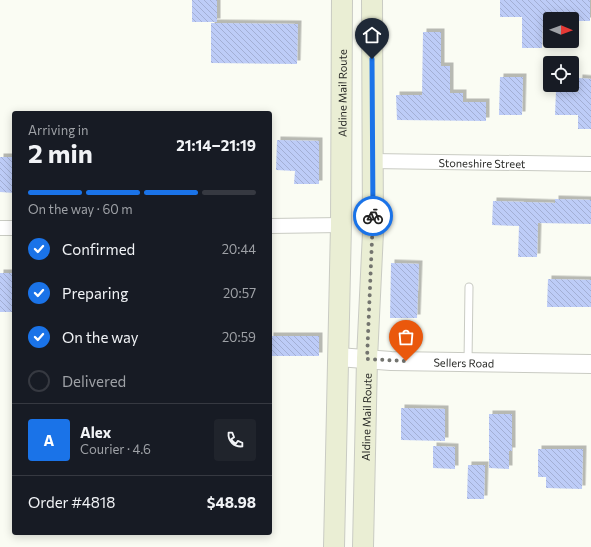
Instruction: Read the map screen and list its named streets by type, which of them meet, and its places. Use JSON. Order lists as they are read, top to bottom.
{
  "streets": {
    "main road": ["Aldine Mail Route"],
    "street": ["Stoneshire Street", "Sellers Road"]
  },
  "crossings": [
    ["Aldine Mail Route", "Stoneshire Street"],
    ["Aldine Mail Route", "Sellers Road"]
  ],
  "north": "right",
  "page": {
    "heading": ["2 min", "Arriving in", "21:14–21:19"],
    "panel": [
      "Alex",
      "Courier · 4.6",
      "Order #4818",
      "$48.98"
    ],
    "bar": "On the way · 60 m",
    "list": [
      ["Confirmed", "20:44"],
      ["Preparing", "20:57"],
      ["On the way", "20:59"],
      "Delivered"
    ],
    "round": "A"
  }
}
